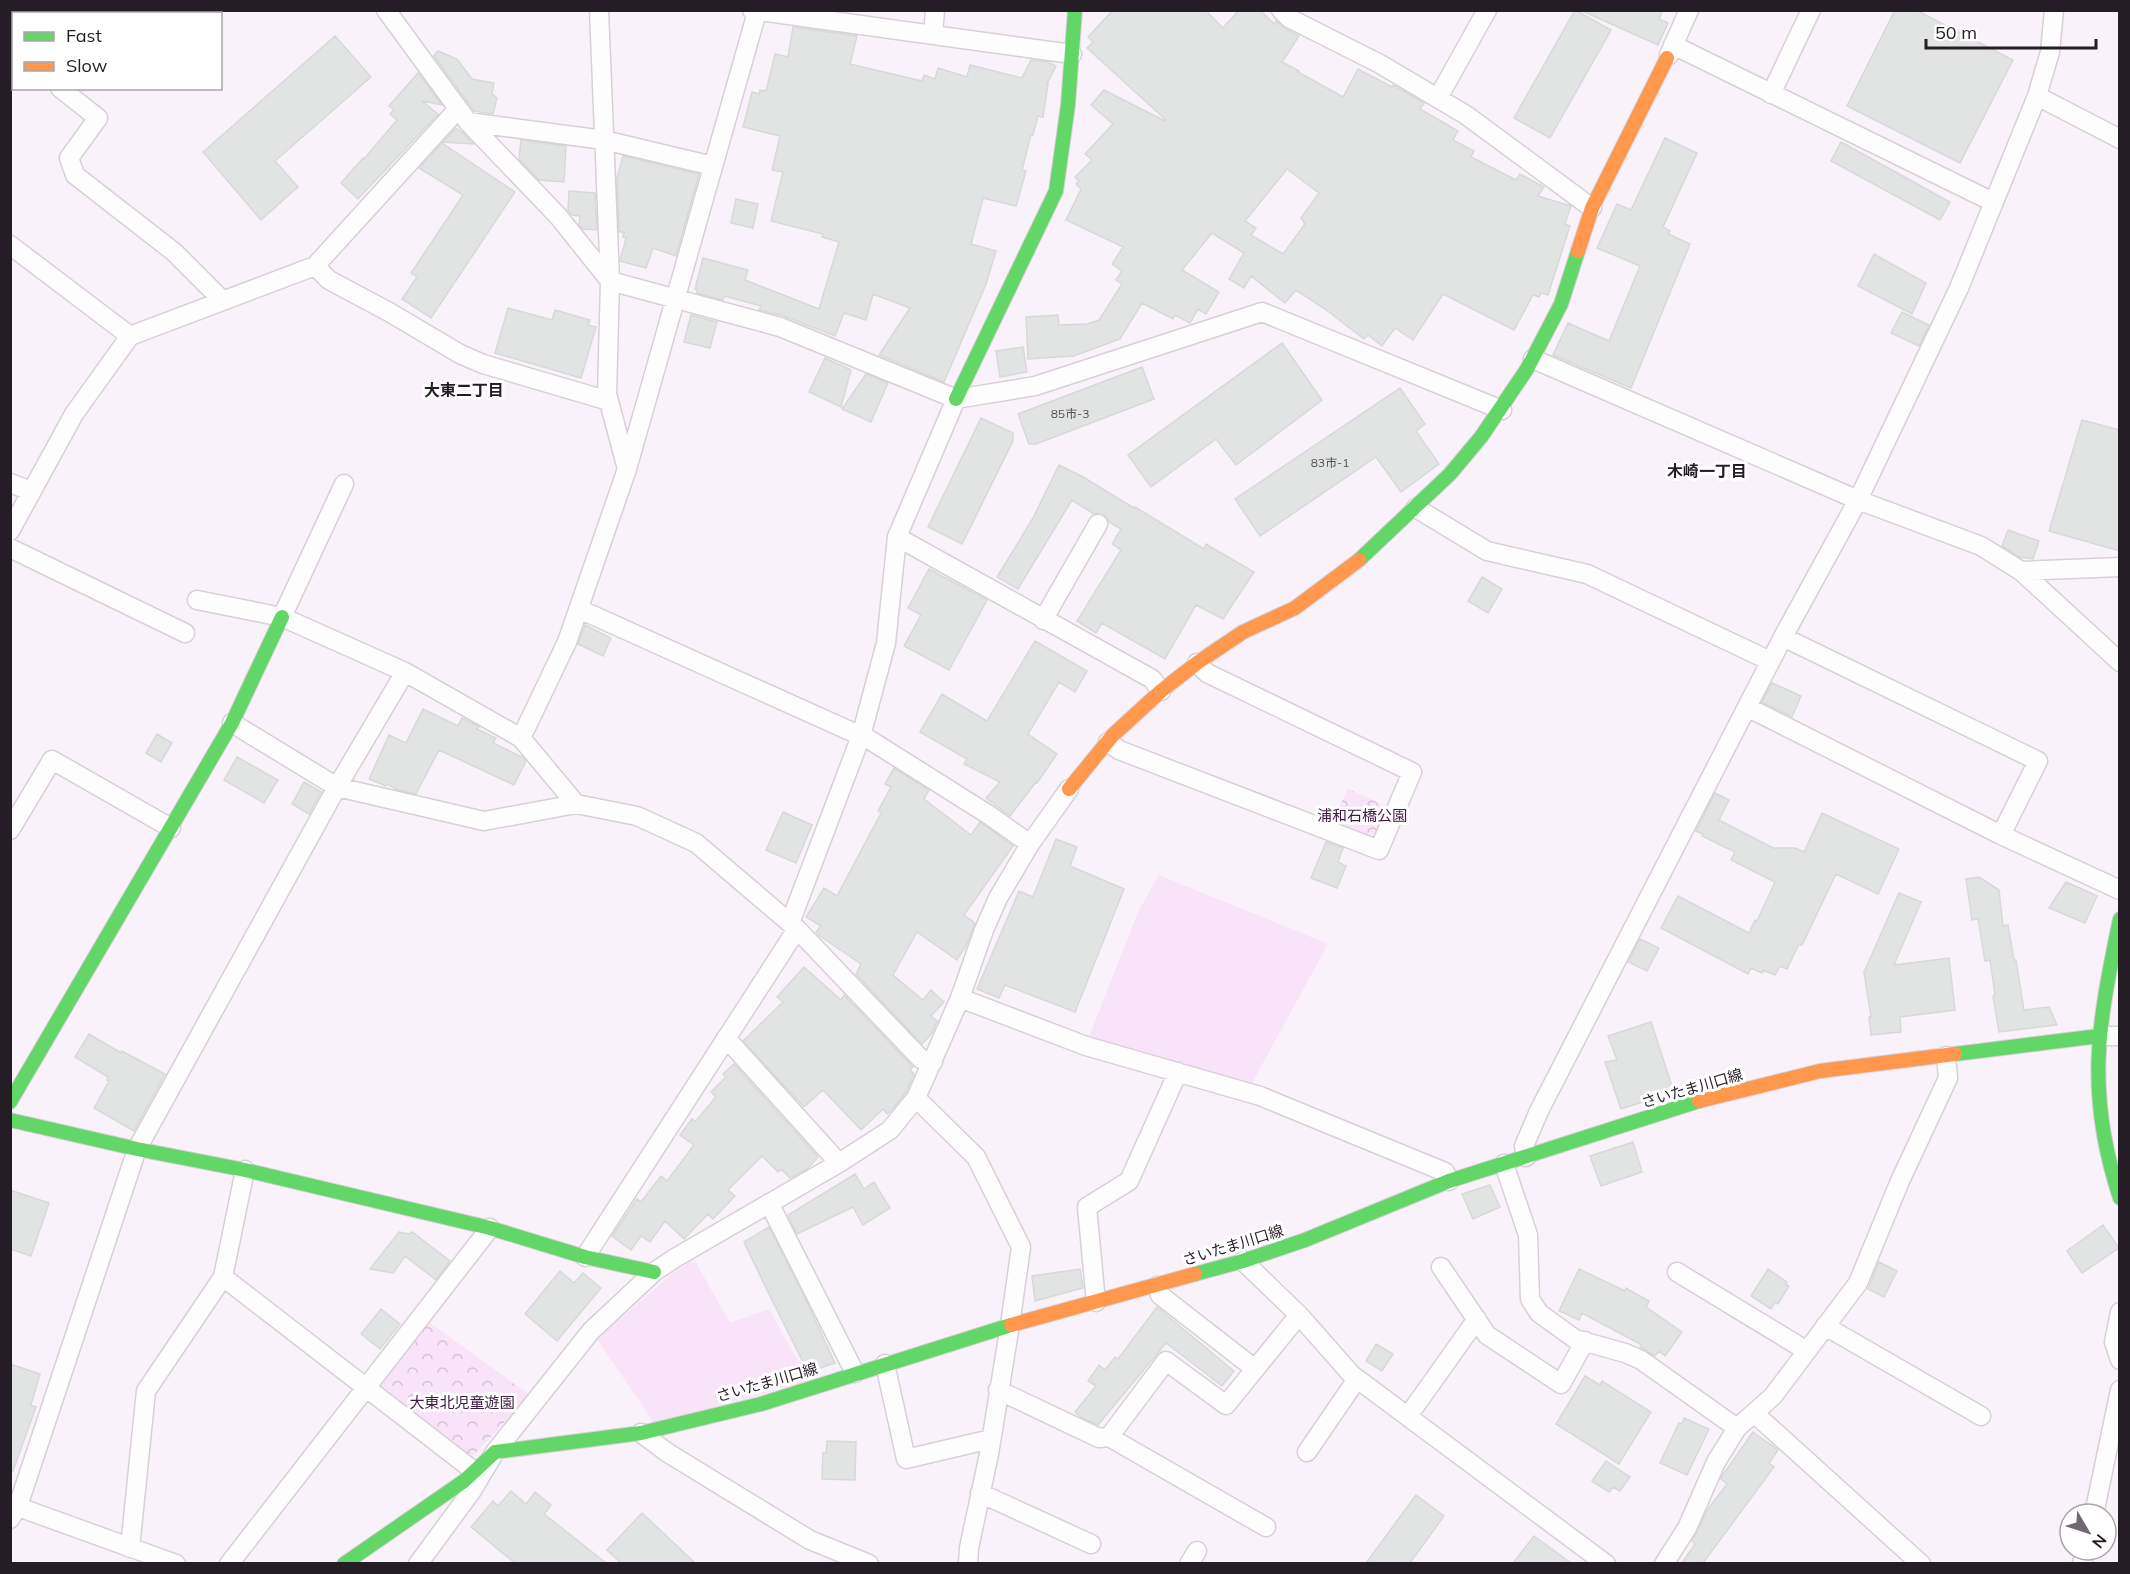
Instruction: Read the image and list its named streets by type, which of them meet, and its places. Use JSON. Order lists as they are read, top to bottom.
{
  "streets": {
    "street": ["さいたま川口線"]
  },
  "districts": ["大東二丁目", "木崎一丁目"],
  "parks": ["浦和石橋公園", "大東北児童遊園"],
  "house_numbers": ["85市-3", "83市-1"],
  "legend": ["Fast", "Slow"],
  "scale_bar": "50 m",
  "north": "bottom right"
}
